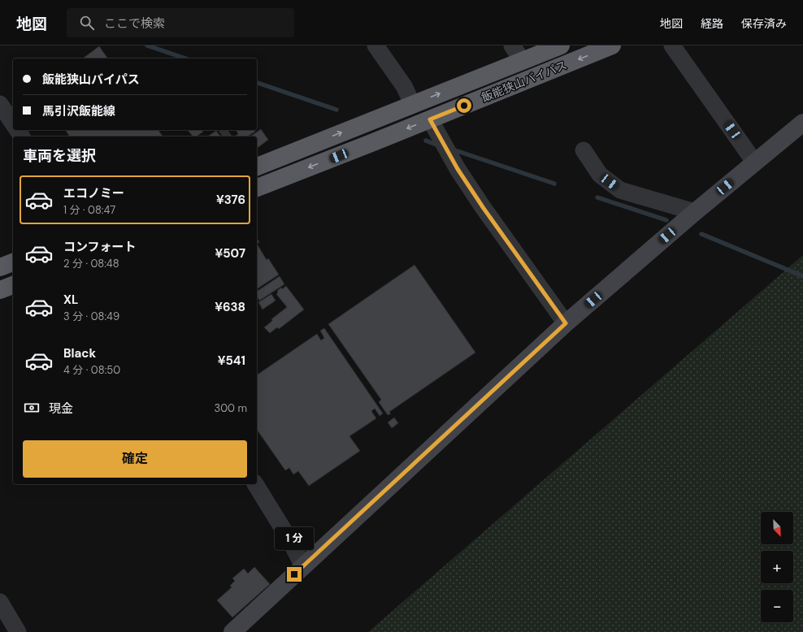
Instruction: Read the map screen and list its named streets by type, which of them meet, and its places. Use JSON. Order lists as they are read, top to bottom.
{
  "streets": {
    "highway": ["飯能狭山バイパス"]
  },
  "north": "bottom right",
  "page": {
    "header": "地図",
    "search": "ここで検索",
    "nav": ["地図", "経路", "保存済み"],
    "banner": ["飯能狭山バイパス", "馬引沢飯能線"],
    "heading": "車両を選択",
    "list": [
      {
        "name": "エコノミー",
        "note": "1 分 · 08:47",
        "value": "¥376"
      },
      {
        "name": "コンフォート",
        "note": "2 分 · 08:48",
        "value": "¥507"
      },
      {
        "name": "XL",
        "note": "3 分 · 08:49",
        "value": "¥638"
      },
      {
        "name": "Black",
        "note": "4 分 · 08:50",
        "value": "¥541"
      }
    ],
    "pay": ["現金", "300 m"],
    "buttons": "確定",
    "map_buttons": ["+", "−"],
    "bubble": "1 分"
  }
}
